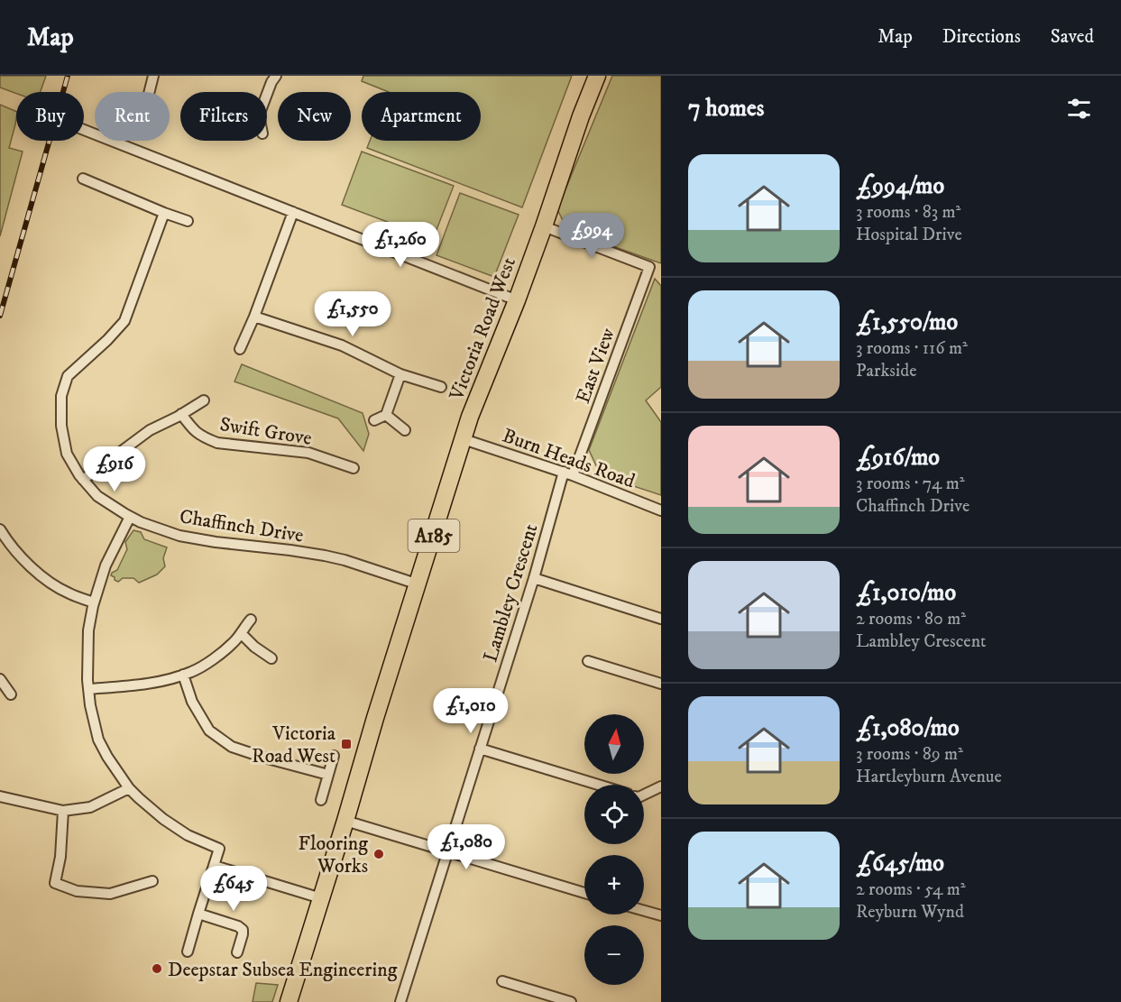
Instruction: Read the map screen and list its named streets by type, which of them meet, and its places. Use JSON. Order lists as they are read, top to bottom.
{
  "streets": {
    "main road": ["Victoria Road West", "A185"],
    "street": [
      "East View",
      "Swift Grove",
      "Burn Heads Road",
      "Chaffinch Drive",
      "Lambley Crescent"
    ]
  },
  "crossings": [
    ["Victoria Road West", "East View"],
    ["Victoria Road West", "Burn Heads Road"],
    ["Victoria Road West", "Chaffinch Drive"],
    ["East View", "Burn Heads Road"],
    ["East View", "Lambley Crescent"],
    ["Swift Grove", "Chaffinch Drive"],
    ["Burn Heads Road", "Lambley Crescent"]
  ],
  "places": {
    "transit": ["Victoria Road West"],
    "other": ["Flooring Works", "Deepstar Subsea Engineering"]
  },
  "north": "top",
  "page": {
    "header": "Map",
    "nav": ["Map", "Directions", "Saved"],
    "heading": "7 homes",
    "chip": [
      "Buy",
      "Rent",
      "Filters",
      "New",
      "Apartment"
    ],
    "list": [
      {
        "name": "£994/mo",
        "note": "3 rooms · 83 m² · Hospital Drive"
      },
      {
        "name": "£1,550/mo",
        "note": "3 rooms · 116 m² · Parkside"
      },
      {
        "name": "£916/mo",
        "note": "3 rooms · 74 m² · Chaffinch Drive"
      },
      {
        "name": "£1,010/mo",
        "note": "2 rooms · 80 m² · Lambley Crescent"
      },
      {
        "name": "£1,080/mo",
        "note": "3 rooms · 89 m² · Hartleyburn Avenue"
      },
      {
        "name": "£645/mo",
        "note": "2 rooms · 54 m² · Reyburn Wynd"
      }
    ],
    "price": [
      "£994",
      "£1,260",
      "£1,550",
      "£916",
      "£1,010",
      "£1,080",
      "£645"
    ],
    "map_buttons": ["+", "−"]
  }
}
